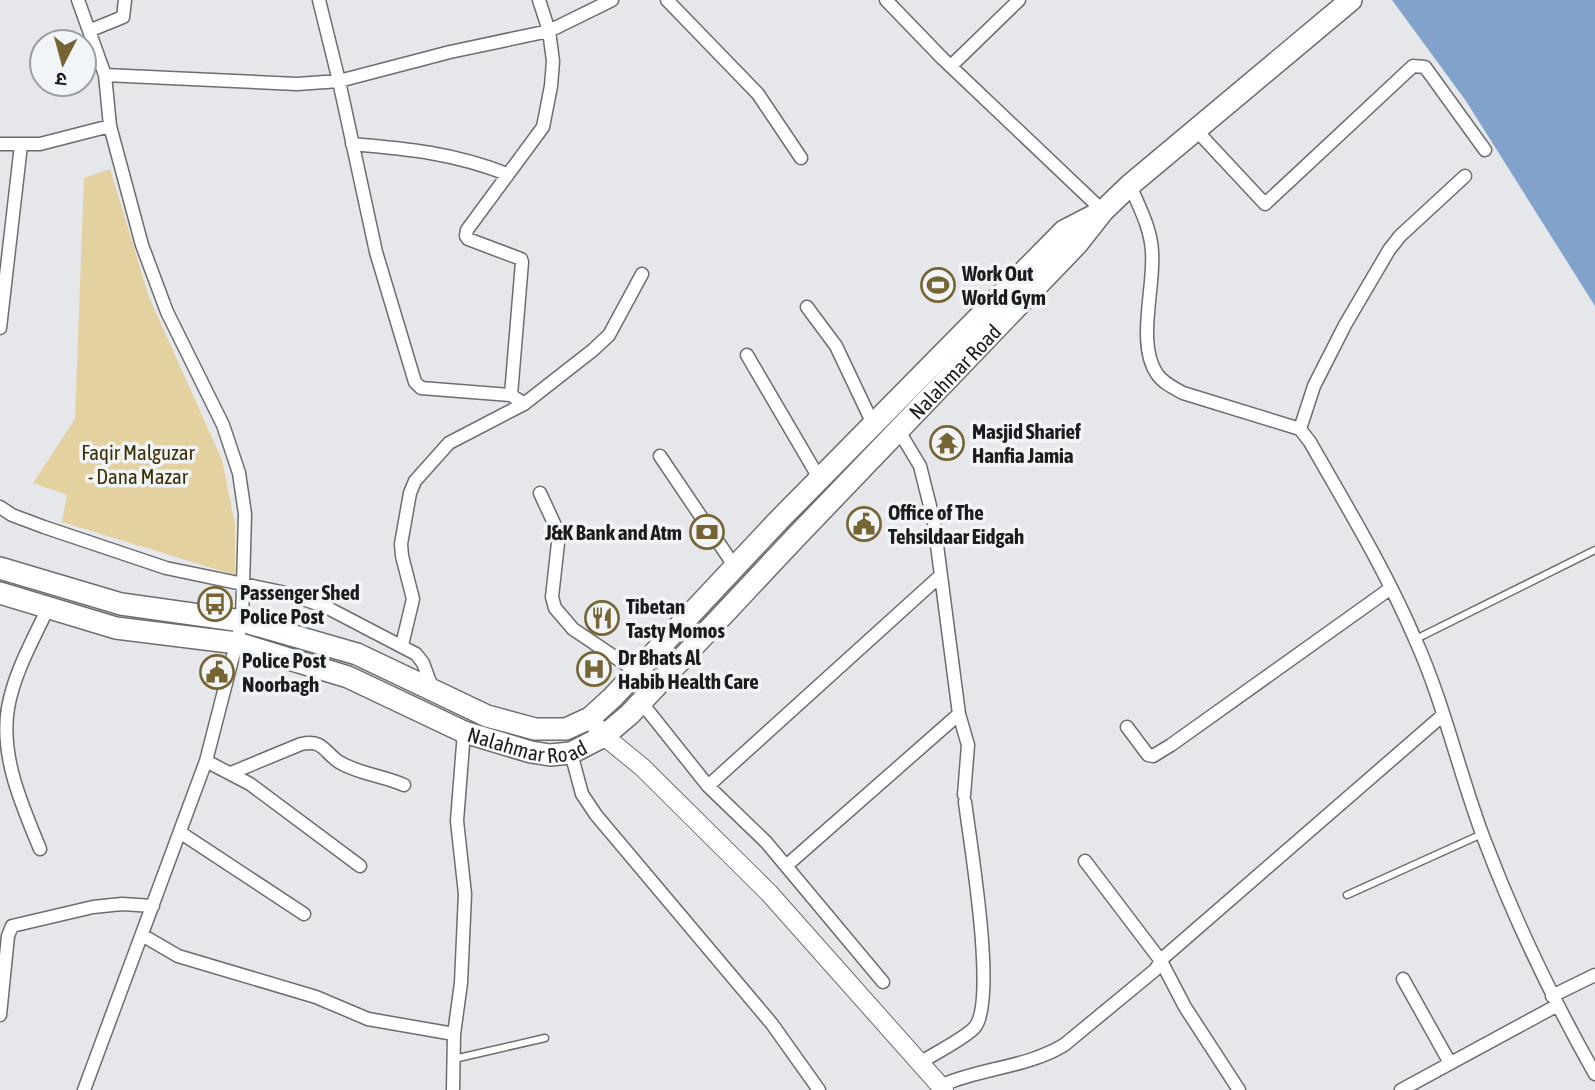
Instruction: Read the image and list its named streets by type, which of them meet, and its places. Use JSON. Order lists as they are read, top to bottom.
{
  "streets": {
    "main road": ["Nalahmar Road"]
  },
  "parks": ["Faqir Malguzar - Dana Mazar"],
  "places": {
    "sports": ["Work Out World Gym"],
    "temple": ["Masjid Sharief Hanfia Jamia"],
    "public building": ["Office of The Tehsildaar Eidgah", "Police Post Noorbagh"],
    "bank": ["J&K Bank and Atm"],
    "bus stop": ["Passenger Shed Police Post"],
    "restaurant": ["Tibetan Tasty Momos"],
    "hospital": ["Dr Bhats Al Habib Health Care"]
  },
  "north": "bottom"
}
